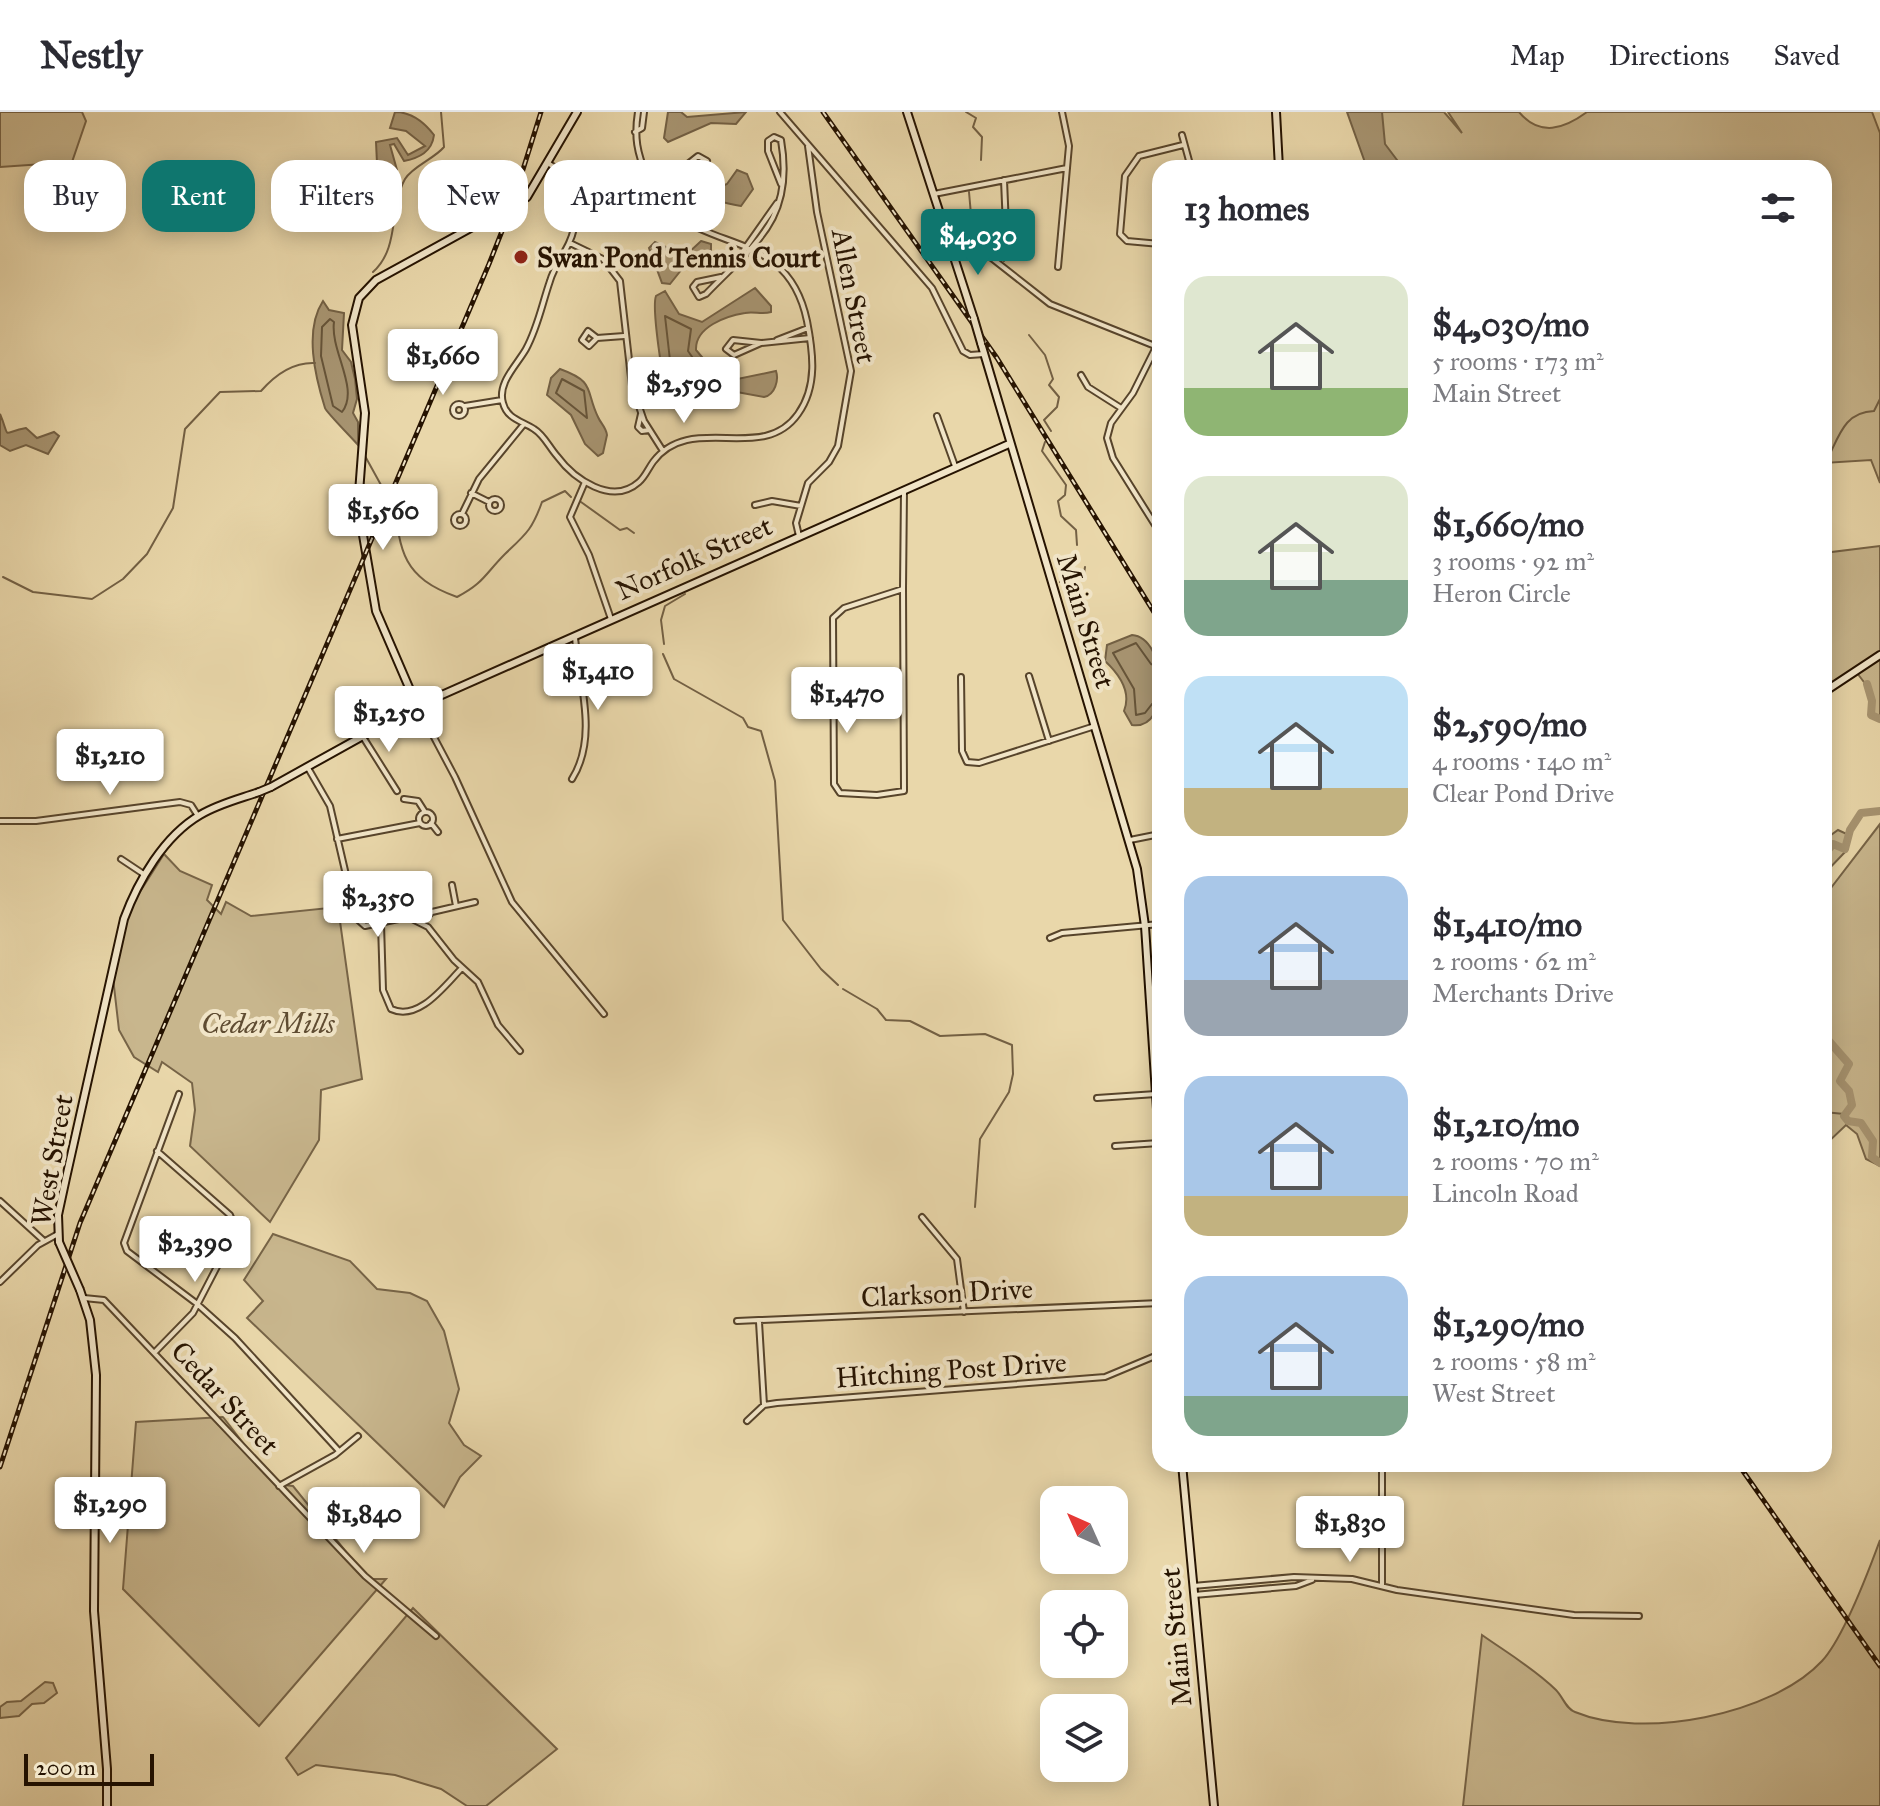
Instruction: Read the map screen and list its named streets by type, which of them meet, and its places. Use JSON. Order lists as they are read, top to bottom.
{
  "streets": {
    "main road": ["Norfolk Street", "Main Street", "West Street"],
    "street": [
      "Allen Street",
      "Clarkson Drive",
      "Hitching Post Drive",
      "Cedar Street"
    ]
  },
  "crossings": [
    ["Allen Street", "Norfolk Street"],
    ["Norfolk Street", "Main Street"],
    ["Norfolk Street", "West Street"],
    ["West Street", "Cedar Street"]
  ],
  "parks": ["Cedar Mills"],
  "places": ["Swan Pond Tennis Court"],
  "scale_bar": "200 m",
  "north": "top left",
  "page": {
    "header": "Nestly",
    "nav": ["Map", "Directions", "Saved"],
    "chip": [
      "Buy",
      "Rent",
      "Filters",
      "New",
      "Apartment"
    ],
    "heading": "13 homes",
    "price": [
      "$4,030",
      "$1,660",
      "$2,590",
      "$1,560",
      "$1,410",
      "$1,470",
      "$1,250",
      "$1,210",
      "$2,350",
      "$2,390",
      "$1,290",
      "$1,840",
      "$1,830"
    ],
    "list": [
      {
        "name": "$4,030/mo",
        "note": "5 rooms · 173 m² · Main Street"
      },
      {
        "name": "$1,660/mo",
        "note": "3 rooms · 92 m² · Heron Circle"
      },
      {
        "name": "$2,590/mo",
        "note": "4 rooms · 140 m² · Clear Pond Drive"
      },
      {
        "name": "$1,410/mo",
        "note": "2 rooms · 62 m² · Merchants Drive"
      },
      {
        "name": "$1,210/mo",
        "note": "2 rooms · 70 m² · Lincoln Road"
      },
      {
        "name": "$1,290/mo",
        "note": "2 rooms · 58 m² · West Street"
      }
    ],
    "scale": "200 m"
  }
}
